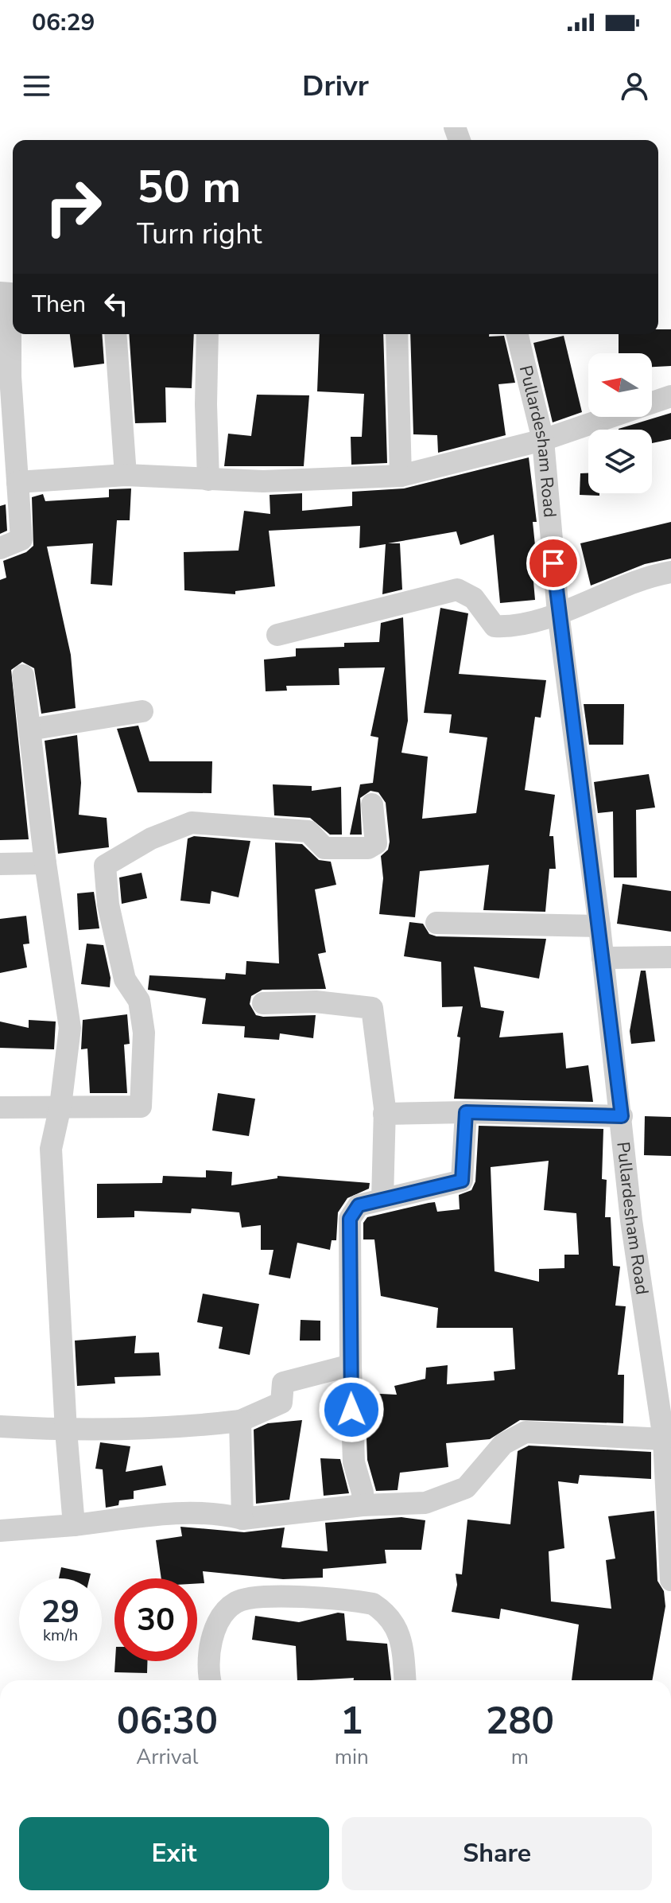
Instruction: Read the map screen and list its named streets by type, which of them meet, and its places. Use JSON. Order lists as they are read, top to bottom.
{
  "streets": {
    "street": ["Pullardesham Road"]
  },
  "north": "left",
  "page": {
    "status": "06:29",
    "header": "Drivr",
    "turn": ["50 m", "Turn right"],
    "then": "Then",
    "speed": "29 km/h",
    "limit": "30",
    "eta": [
      "06:30",
      "Arrival",
      "1",
      "min",
      "280",
      "m"
    ],
    "buttons": ["Exit", "Share"]
  }
}
